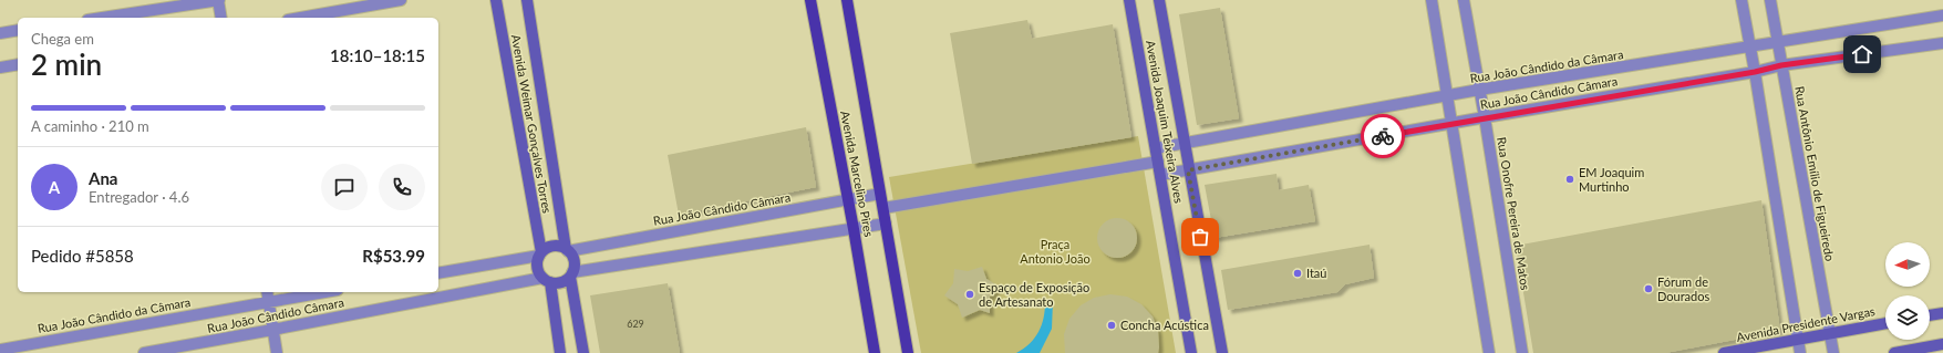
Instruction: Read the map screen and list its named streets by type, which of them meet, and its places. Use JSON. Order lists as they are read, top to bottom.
{
  "streets": {
    "main road": [
      "Avenida Joaquim Teixeira Alves",
      "Avenida Weimar Gonçalves Torres",
      "Avenida Marcelino Pires",
      "Avenida Presidente Vargas"
    ],
    "street": [
      "Rua João Cândido da Câmara",
      "Rua João Cândido Câmara",
      "Rua Antônio Emílio de Figueiredo",
      "Rua Onofre Pereira de Matos"
    ]
  },
  "crossings": [
    ["Rua João Cândido da Câmara", "Avenida Joaquim Teixeira Alves"],
    ["Rua João Cândido da Câmara", "Rua Antônio Emílio de Figueiredo"],
    ["Rua João Cândido da Câmara", "Rua Onofre Pereira de Matos"],
    ["Rua João Cândido Câmara", "Avenida Joaquim Teixeira Alves"],
    ["Rua João Cândido Câmara", "Avenida Weimar Gonçalves Torres"],
    ["Rua João Cândido Câmara", "Avenida Marcelino Pires"],
    ["Rua João Cândido Câmara", "Rua Antônio Emílio de Figueiredo"],
    ["Rua João Cândido Câmara", "Rua Onofre Pereira de Matos"],
    ["Rua Antônio Emílio de Figueiredo", "Avenida Presidente Vargas"]
  ],
  "parks": ["Praça Antonio João"],
  "places": [
    "EM Joaquim Murtinho",
    "Itaú",
    "Fórum de Dourados",
    "Espaço de Exposição de Artesanato",
    "Concha Acústica"
  ],
  "house_numbers": ["629"],
  "north": "left",
  "page": {
    "heading": ["2 min", "Chega em", "18:10–18:15"],
    "panel": [
      "Ana",
      "Entregador · 4.6",
      "Pedido #5858",
      "R$53.99"
    ],
    "bar": "A caminho · 210 m",
    "round": "A"
  }
}
